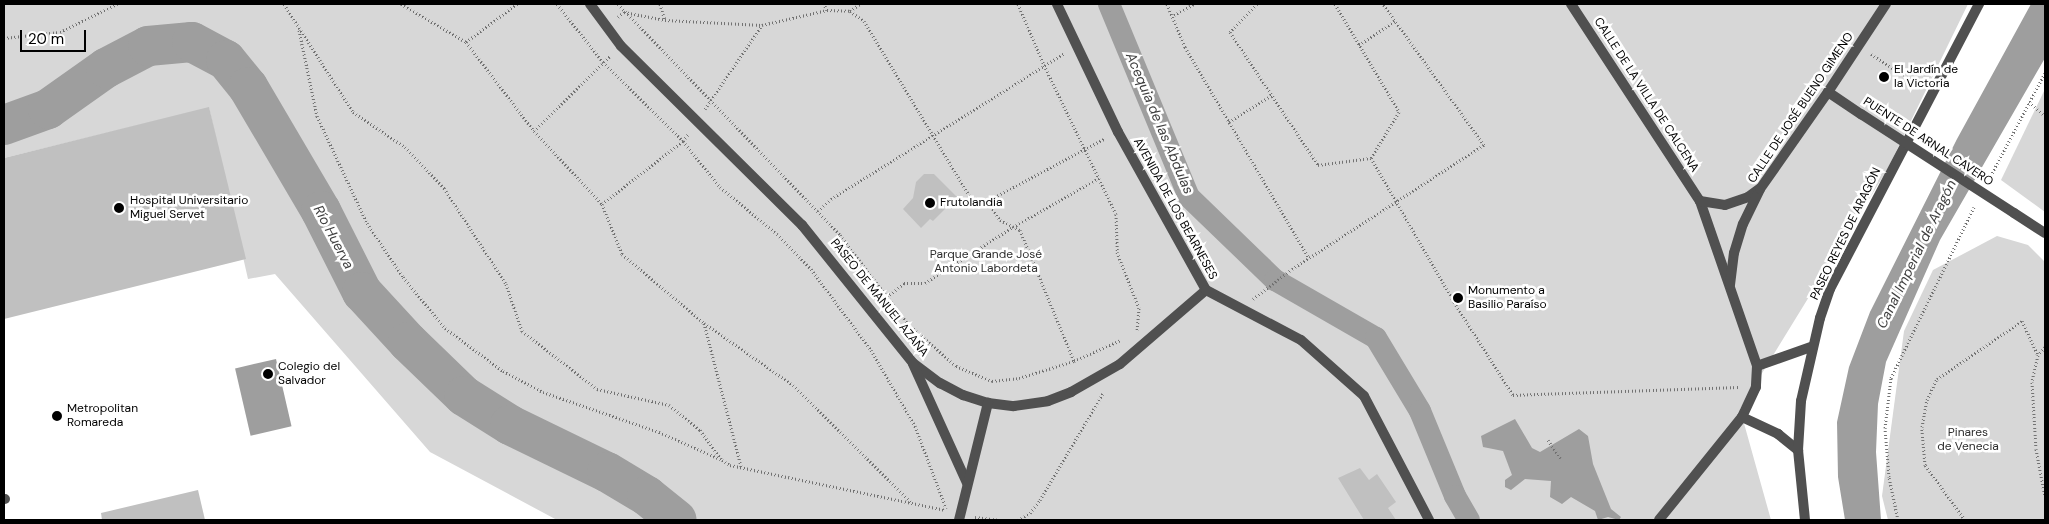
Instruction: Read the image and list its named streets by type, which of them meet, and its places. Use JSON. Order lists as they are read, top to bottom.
{
  "streets": {
    "street": [
      "CALLE DE LA VILLA DE CALCENA",
      "CALLE DE JOSÉ BUENO GIMENO",
      "PUENTE DE ARNAL CAVERO",
      "AVENIDA DE LOS BEARNESES",
      "PASEO REYES DE ARAGÓN",
      "PASEO DE MANUEL AZAÑA"
    ]
  },
  "crossings": [
    ["CALLE DE LA VILLA DE CALCENA", "CALLE DE JOSÉ BUENO GIMENO"],
    ["CALLE DE JOSÉ BUENO GIMENO", "PUENTE DE ARNAL CAVERO"],
    ["AVENIDA DE LOS BEARNESES", "PASEO DE MANUEL AZAÑA"]
  ],
  "water": ["Acequia de las Abdulas", "Río Huerva", "Canal Imperial de Aragón"],
  "parks": ["Parque Grande José Antonio Labordeta", "Pinares de Venecia"],
  "places": [
    "El Jardín de la Victoria",
    "Frutolandia",
    "Hospital Universitario Miguel Servet",
    "Monumento a Basilio Paraíso",
    "Colegio del Salvador",
    "Metropolitan Romareda"
  ],
  "scale_bar": "20 m"
}
